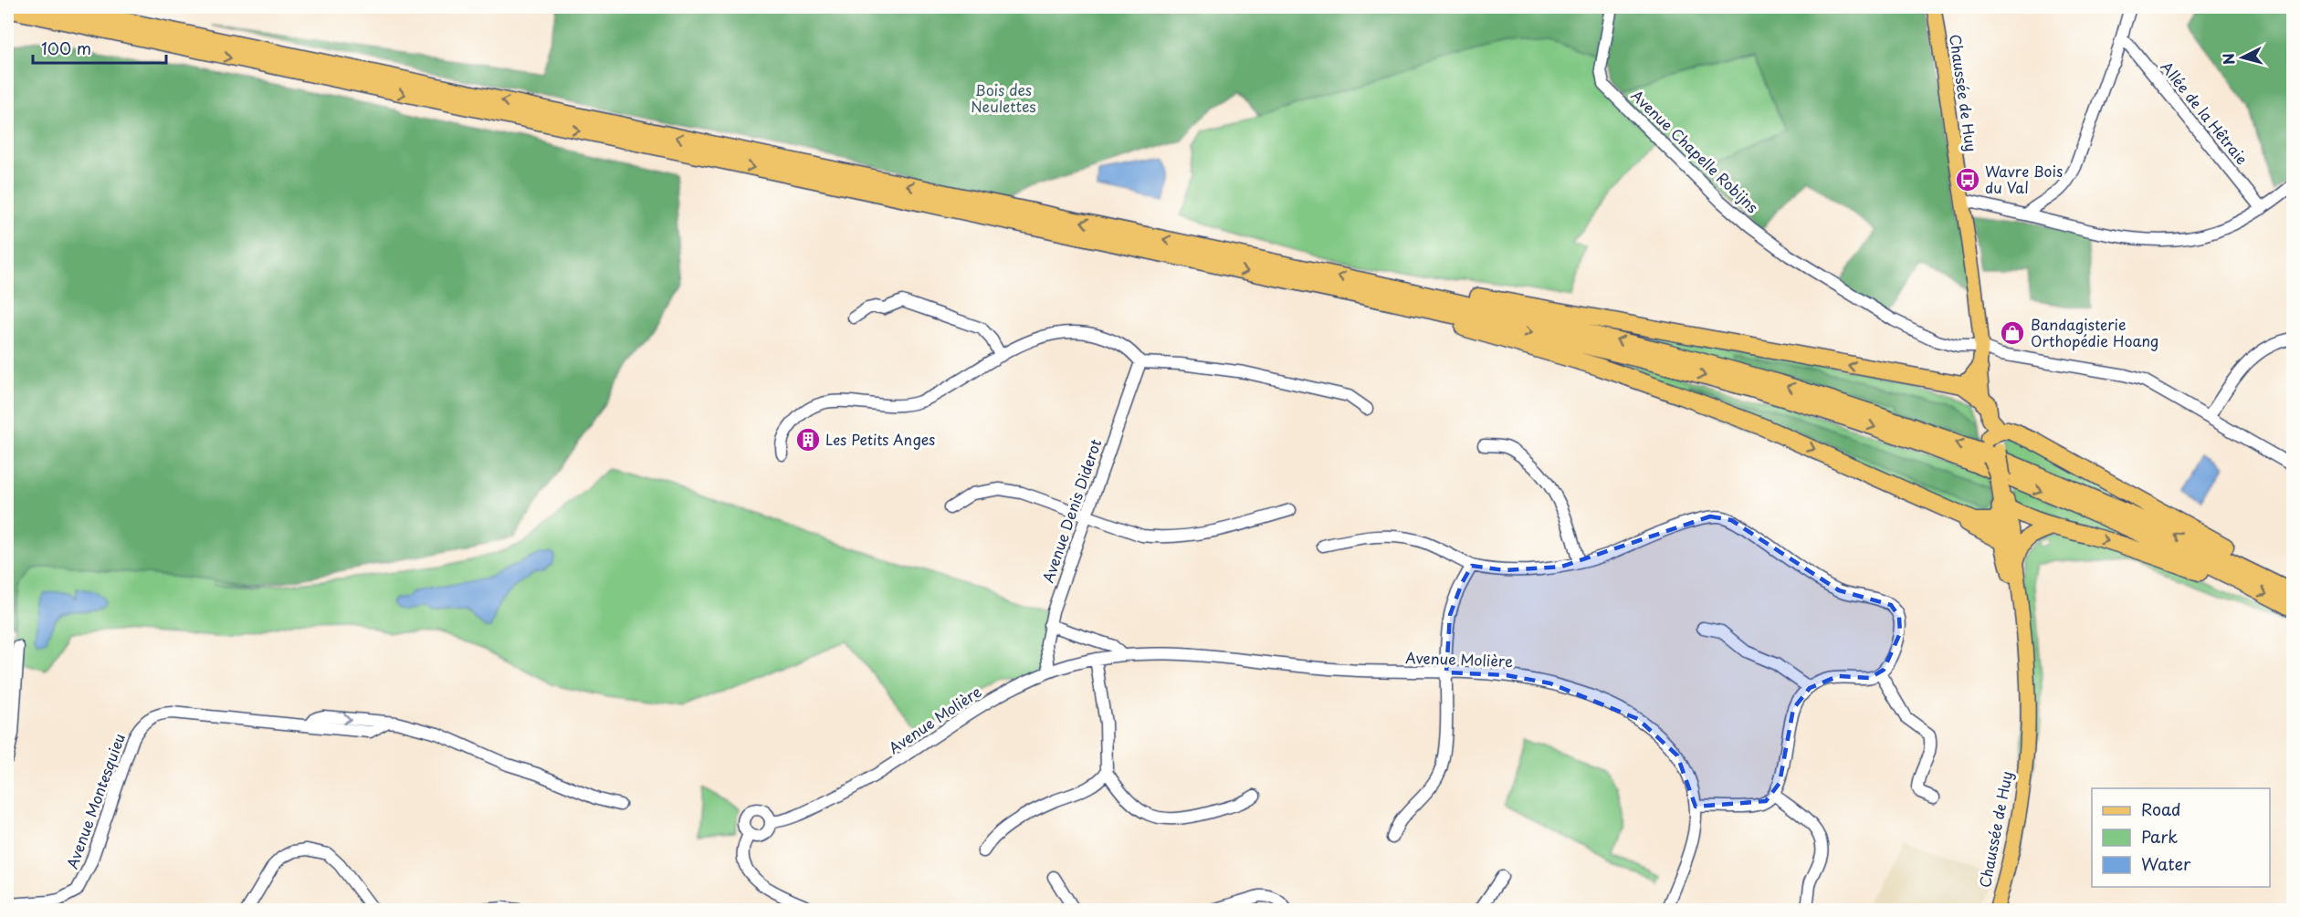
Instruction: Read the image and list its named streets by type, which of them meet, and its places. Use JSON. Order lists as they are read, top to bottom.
{
  "streets": {
    "main road": ["Chaussée de Huy"],
    "street": [
      "Allée de la Hêtraie",
      "Avenue Chapelle Robijns",
      "Avenue Denis Diderot",
      "Avenue Molière",
      "Avenue Montesquieu"
    ]
  },
  "crossings": [
    ["Chaussée de Huy", "Avenue Chapelle Robijns"],
    ["Avenue Denis Diderot", "Avenue Molière"]
  ],
  "parks": ["Bois des Neulettes"],
  "places": {
    "bus stop": ["Wavre Bois du Val"],
    "shop": ["Bandagisterie Orthopédie Hoang"],
    "building": ["Les Petits Anges"]
  },
  "legend": ["Road", "Park", "Water"],
  "scale_bar": "100 m",
  "north": "left"
}
